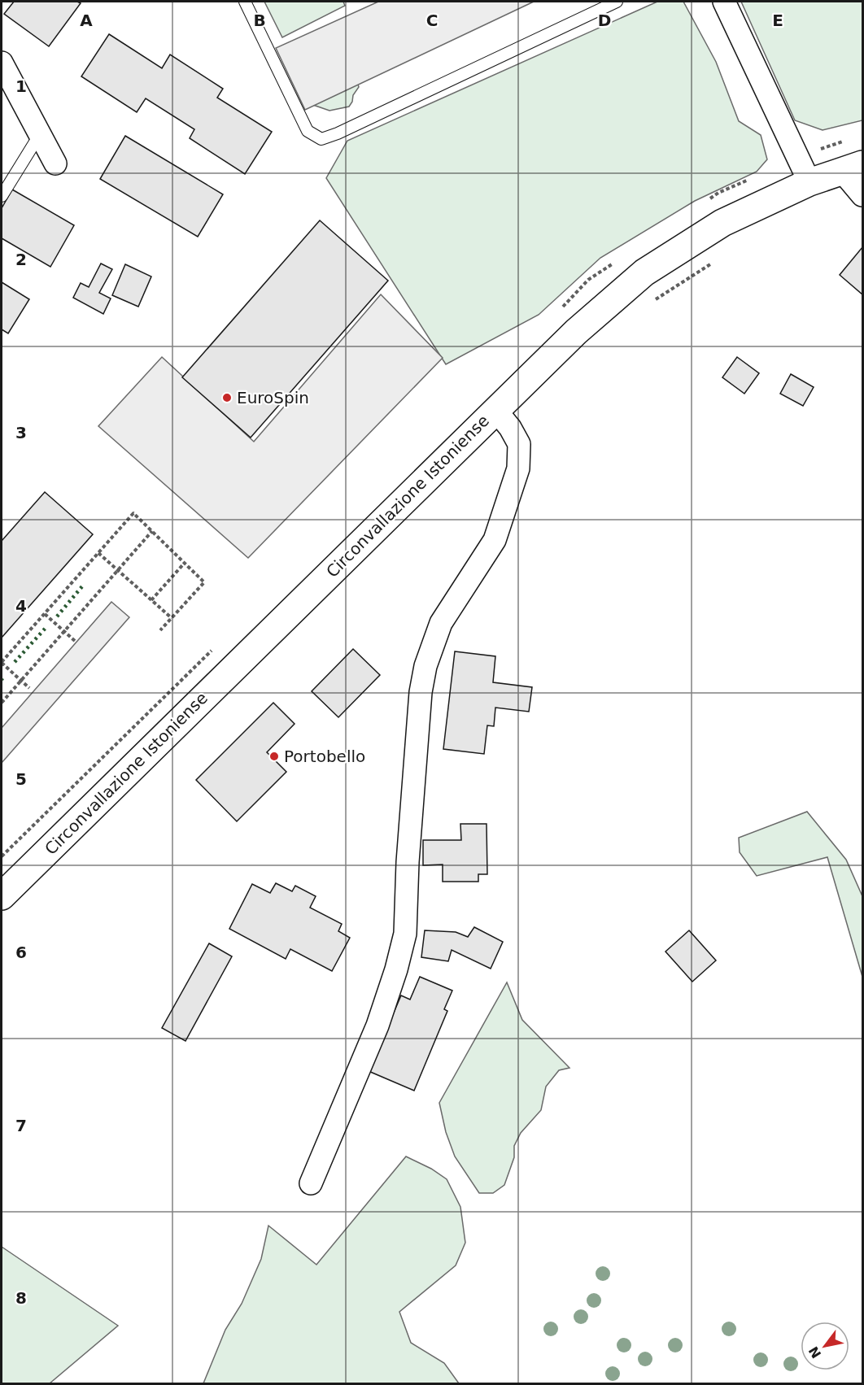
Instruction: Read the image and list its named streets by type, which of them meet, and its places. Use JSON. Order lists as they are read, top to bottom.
{
  "streets": {
    "main road": ["Circonvallazione Istoniense"]
  },
  "places": ["EuroSpin", "Portobello"],
  "north": "bottom left",
  "grid": {
    "columns": [
      "A",
      "B",
      "C",
      "D",
      "E"
    ],
    "rows": [
      "1",
      "2",
      "3",
      "4",
      "5",
      "6",
      "7",
      "8"
    ]
  }
}
